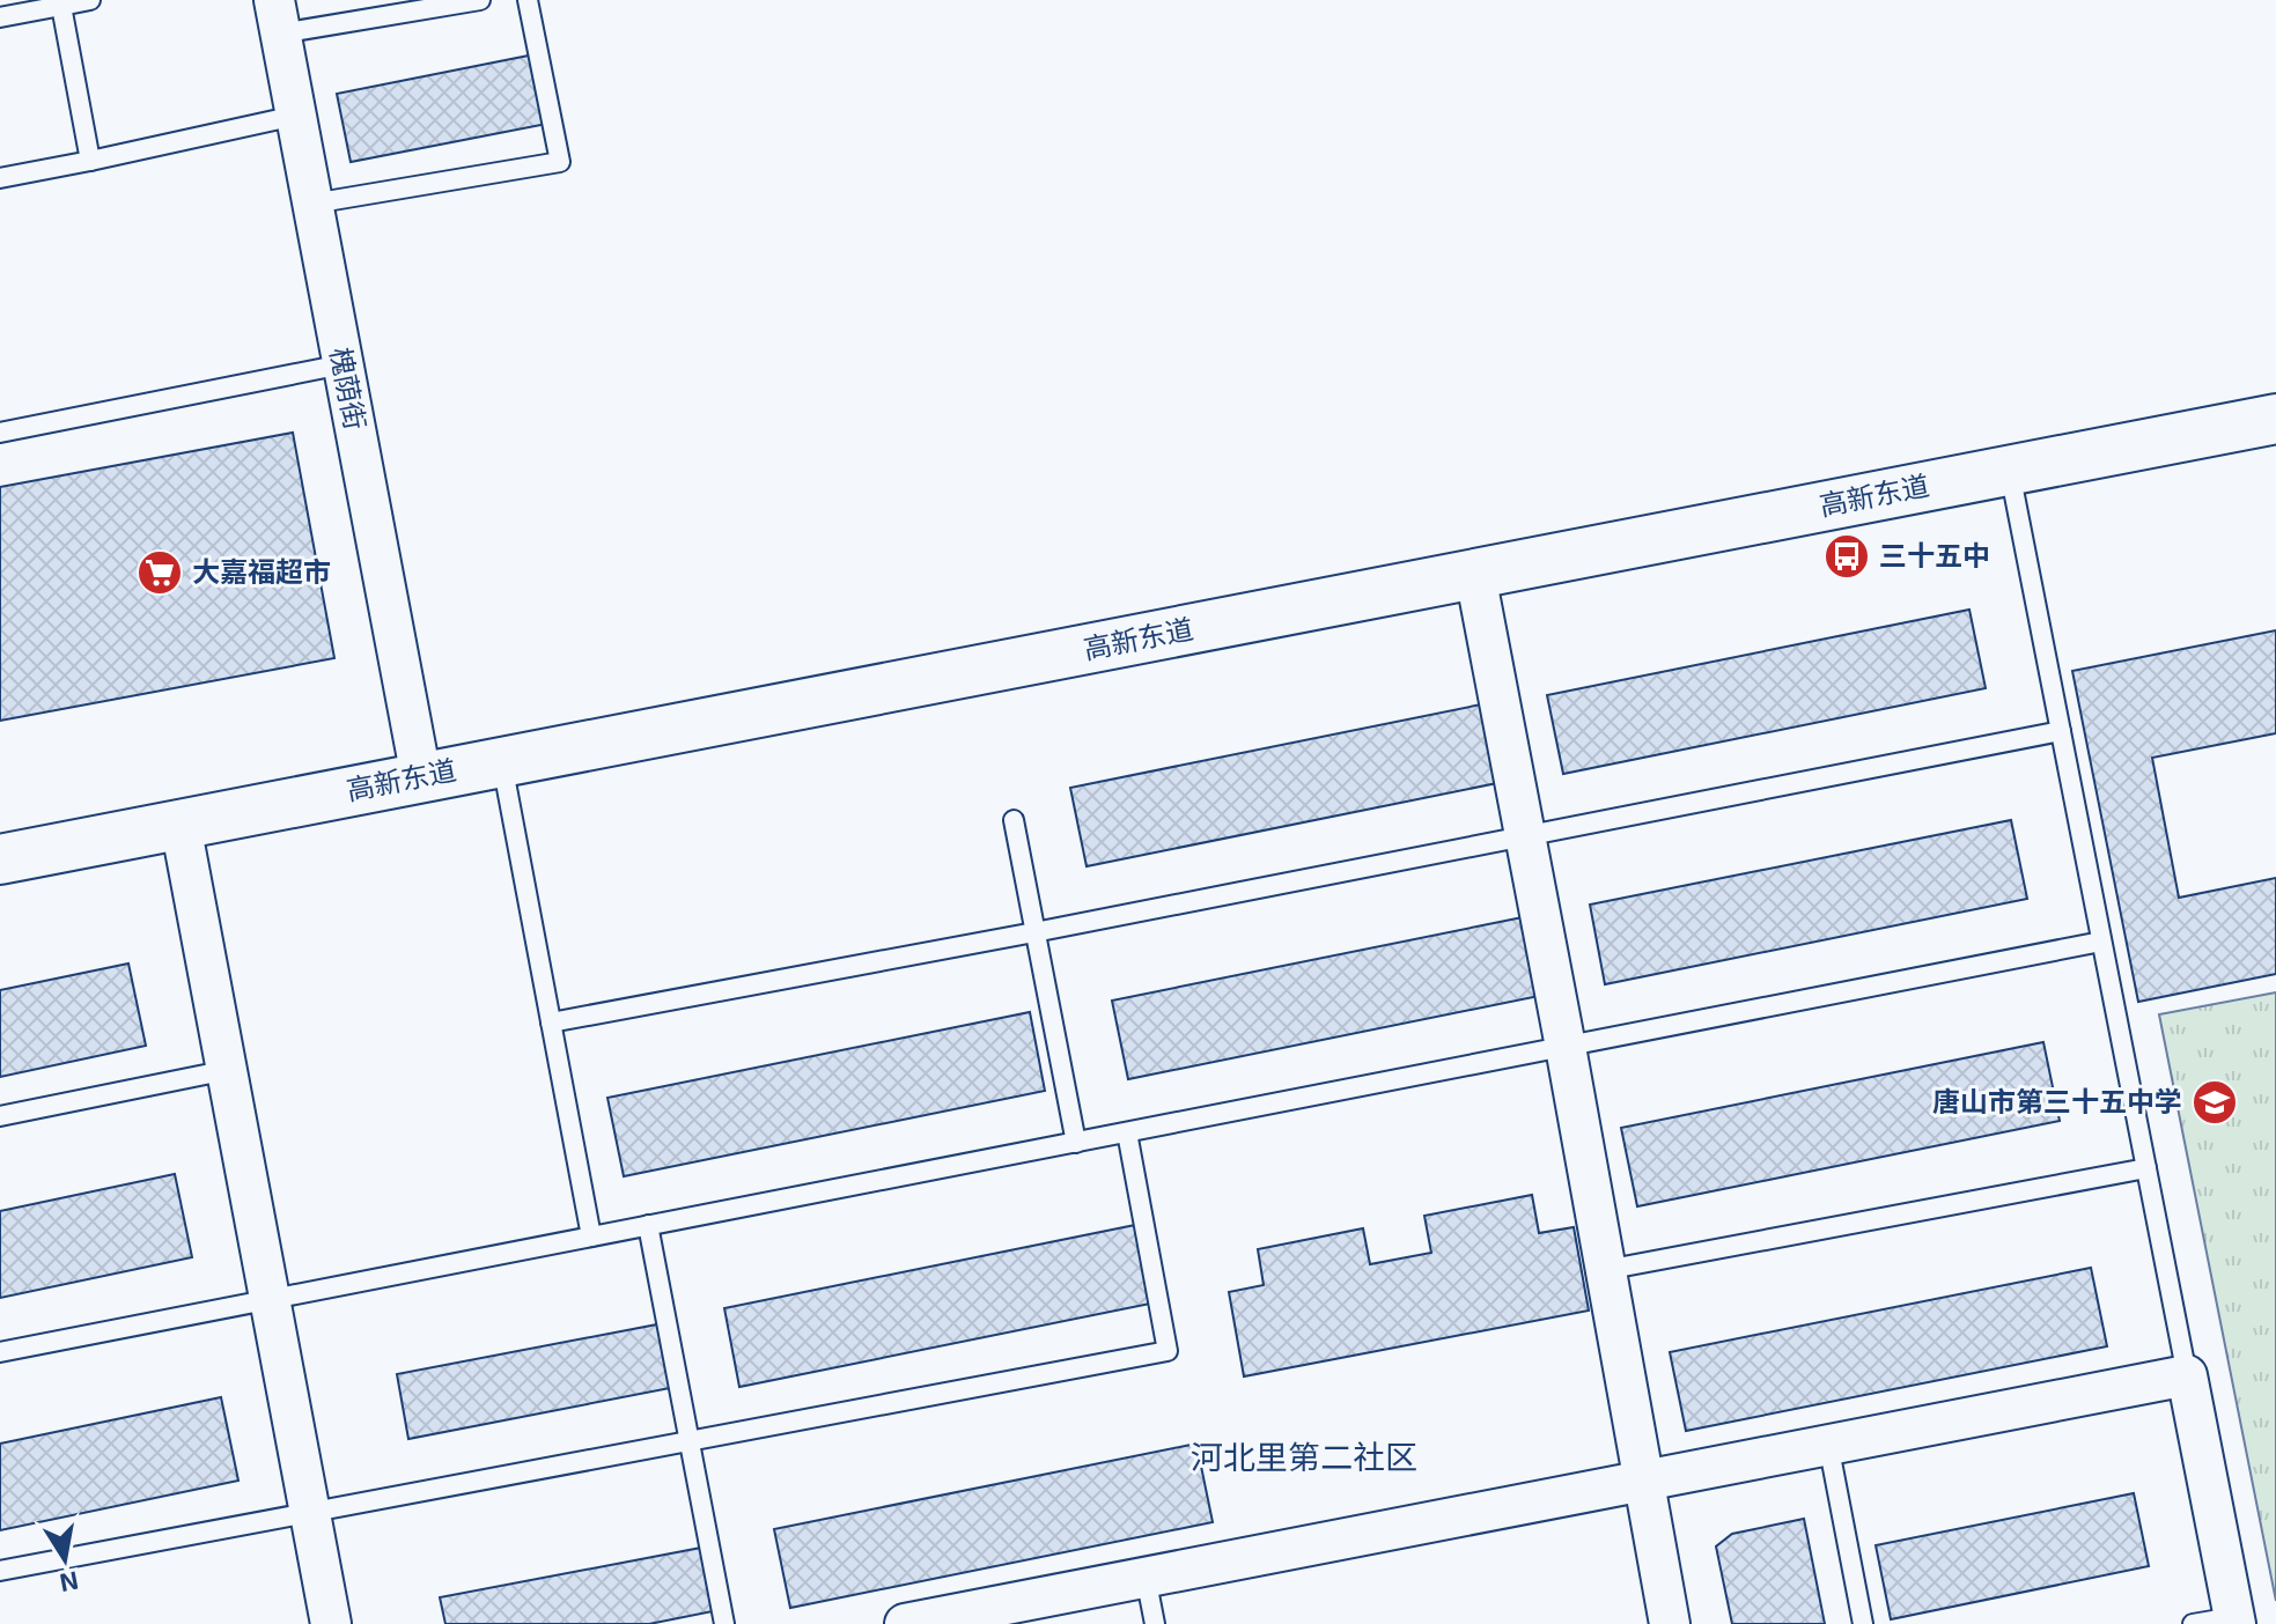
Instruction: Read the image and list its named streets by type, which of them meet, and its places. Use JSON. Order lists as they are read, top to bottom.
{
  "streets": {
    "street": ["槐荫街", "高新东道"]
  },
  "crossings": [
    ["槐荫街", "高新东道"]
  ],
  "districts": ["河北里第二社区"],
  "places": {
    "bus stop": ["三十五中"],
    "supermarket": ["大嘉福超市"],
    "school or university": ["唐山市第三十五中学"]
  },
  "north": "bottom"
}
